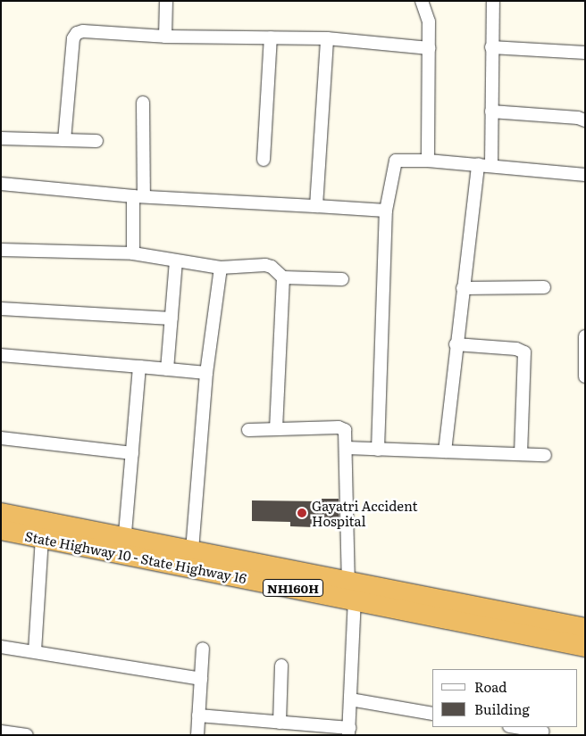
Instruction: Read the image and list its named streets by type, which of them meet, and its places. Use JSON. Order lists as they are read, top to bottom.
{
  "streets": {
    "highway": ["State Highway 10 - State Highway 16", "NH160H"]
  },
  "places": ["Gayatri Accident Hospital"],
  "legend": ["Road", "Building"]
}
